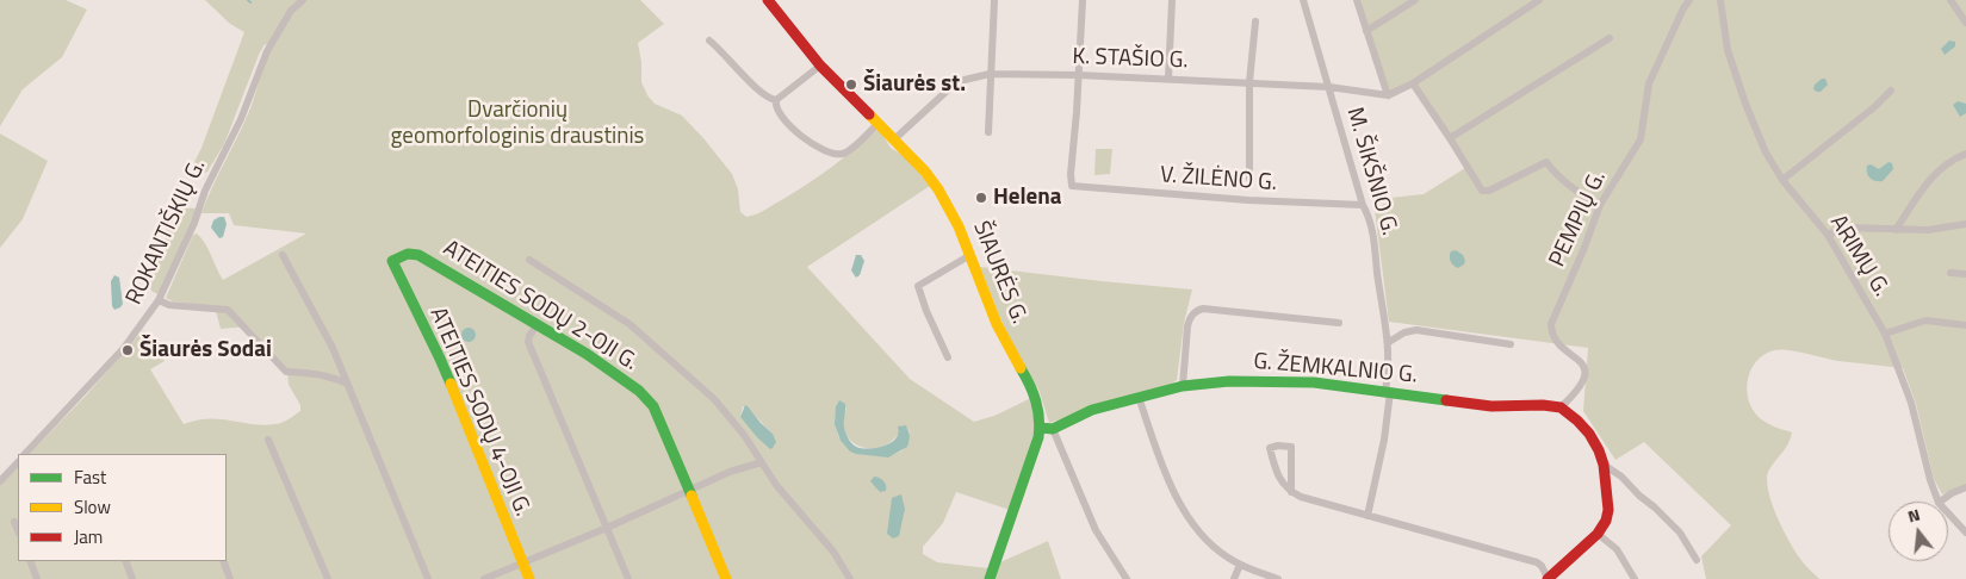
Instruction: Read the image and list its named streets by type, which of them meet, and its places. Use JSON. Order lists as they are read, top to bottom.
{
  "streets": {
    "street": [
      "K. STAŠIO G.",
      "M. ŠIKŠNIO G.",
      "V. ŽILĖNO G.",
      "PEMPIŲ G.",
      "ROKANTIŠKIŲ G.",
      "ARIMŲ G.",
      "ŠIAURĖS G.",
      "ATEITIES SODŲ 2-OJI G.",
      "G. ŽEMKALNIO G.",
      "ATEITIES SODŲ 4-OJI G."
    ]
  },
  "crossings": [
    ["K. STAŠIO G.", "M. ŠIKŠNIO G."],
    ["K. STAŠIO G.", "V. ŽILĖNO G."],
    ["K. STAŠIO G.", "ŠIAURĖS G."],
    ["M. ŠIKŠNIO G.", "V. ŽILĖNO G."],
    ["M. ŠIKŠNIO G.", "G. ŽEMKALNIO G."],
    ["PEMPIŲ G.", "G. ŽEMKALNIO G."],
    ["ATEITIES SODŲ 2-OJI G.", "ATEITIES SODŲ 4-OJI G."]
  ],
  "parks": ["Dvarčionių geomorfologinis draustinis"],
  "places": ["Šiaurės st.", "Helena", "Šiaurės Sodai"],
  "legend": ["Fast", "Slow", "Jam"],
  "north": "top"
}
